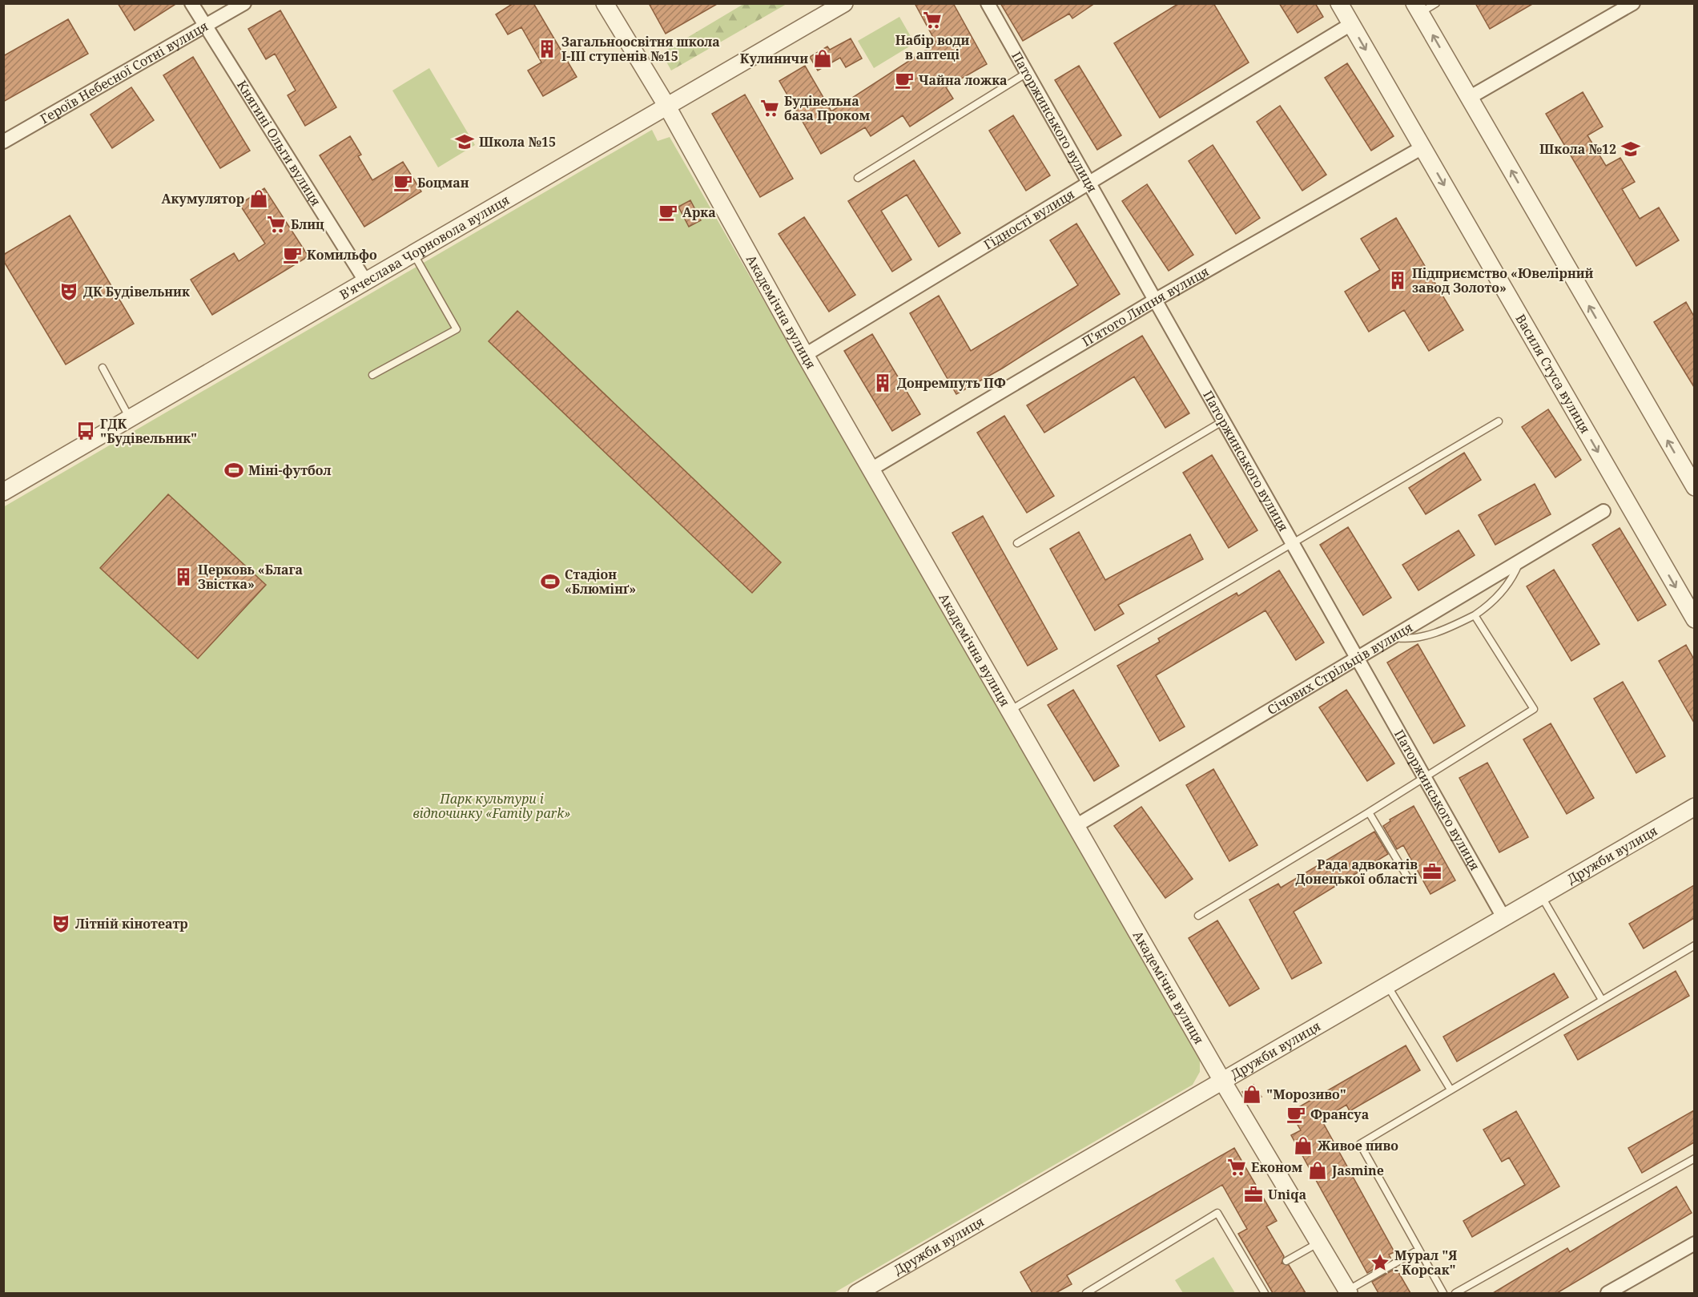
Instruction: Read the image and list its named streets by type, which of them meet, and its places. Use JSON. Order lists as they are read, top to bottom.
{
  "streets": {
    "street": [
      "Героїв Небесної Сотні вулиця",
      "Паторжинського вулиця",
      "Княгині Ольги вулиця",
      "Гідності вулиця",
      "В'ячеслава Чорновола вулиця",
      "П’ятого Липня вулиця",
      "Академічна вулиця",
      "Василя Стуса вулиця",
      "Січових Стрільців вулиця",
      "Дружби вулиця"
    ]
  },
  "crossings": [
    ["Героїв Небесної Сотні вулиця", "Княгині Ольги вулиця"],
    ["Паторжинського вулиця", "Гідності вулиця"],
    ["Паторжинського вулиця", "П’ятого Липня вулиця"],
    ["Паторжинського вулиця", "Січових Стрільців вулиця"],
    ["Паторжинського вулиця", "Дружби вулиця"],
    ["Княгині Ольги вулиця", "В'ячеслава Чорновола вулиця"],
    ["Гідності вулиця", "Академічна вулиця"],
    ["Гідності вулиця", "Василя Стуса вулиця"],
    ["В'ячеслава Чорновола вулиця", "Академічна вулиця"],
    ["П’ятого Липня вулиця", "Академічна вулиця"],
    ["П’ятого Липня вулиця", "Василя Стуса вулиця"],
    ["Академічна вулиця", "Січових Стрільців вулиця"],
    ["Академічна вулиця", "Дружби вулиця"]
  ],
  "parks": ["Парк культури і відпочинку «Family park»"],
  "places": {
    "supermarket": [
      "Набір води в аптеці",
      "Будівельна база Проком",
      "Блиц",
      "Економ"
    ],
    "building": [
      "Загальноосвітня школа І-ІІІ ступенів №15",
      "Підприємство «Ювелірний завод Золото»",
      "Донремпуть ПФ",
      "Церковь «Блага Звістка»"
    ],
    "shop": [
      "Кулиничи",
      "Акумулятор",
      "\"Морозиво\"",
      "Живое пиво",
      "Jasmine"
    ],
    "cafe": [
      "Чайна ложка",
      "Боцман",
      "Арка",
      "Комильфо",
      "Франсуа"
    ],
    "school or university": ["Школа №15", "Школа №12"],
    "theatre": ["ДК Будівельник", "Літній кінотеатр"],
    "bus stop": ["ГДК \"Будівельник\""],
    "sports": ["Міні-футбол", "Стадіон «Блюмінґ»"],
    "office": ["Рада адвокатів Донецької області", "Uniqa"],
    "place": ["Мурал \"Я - Корсак\""]
  }
}
